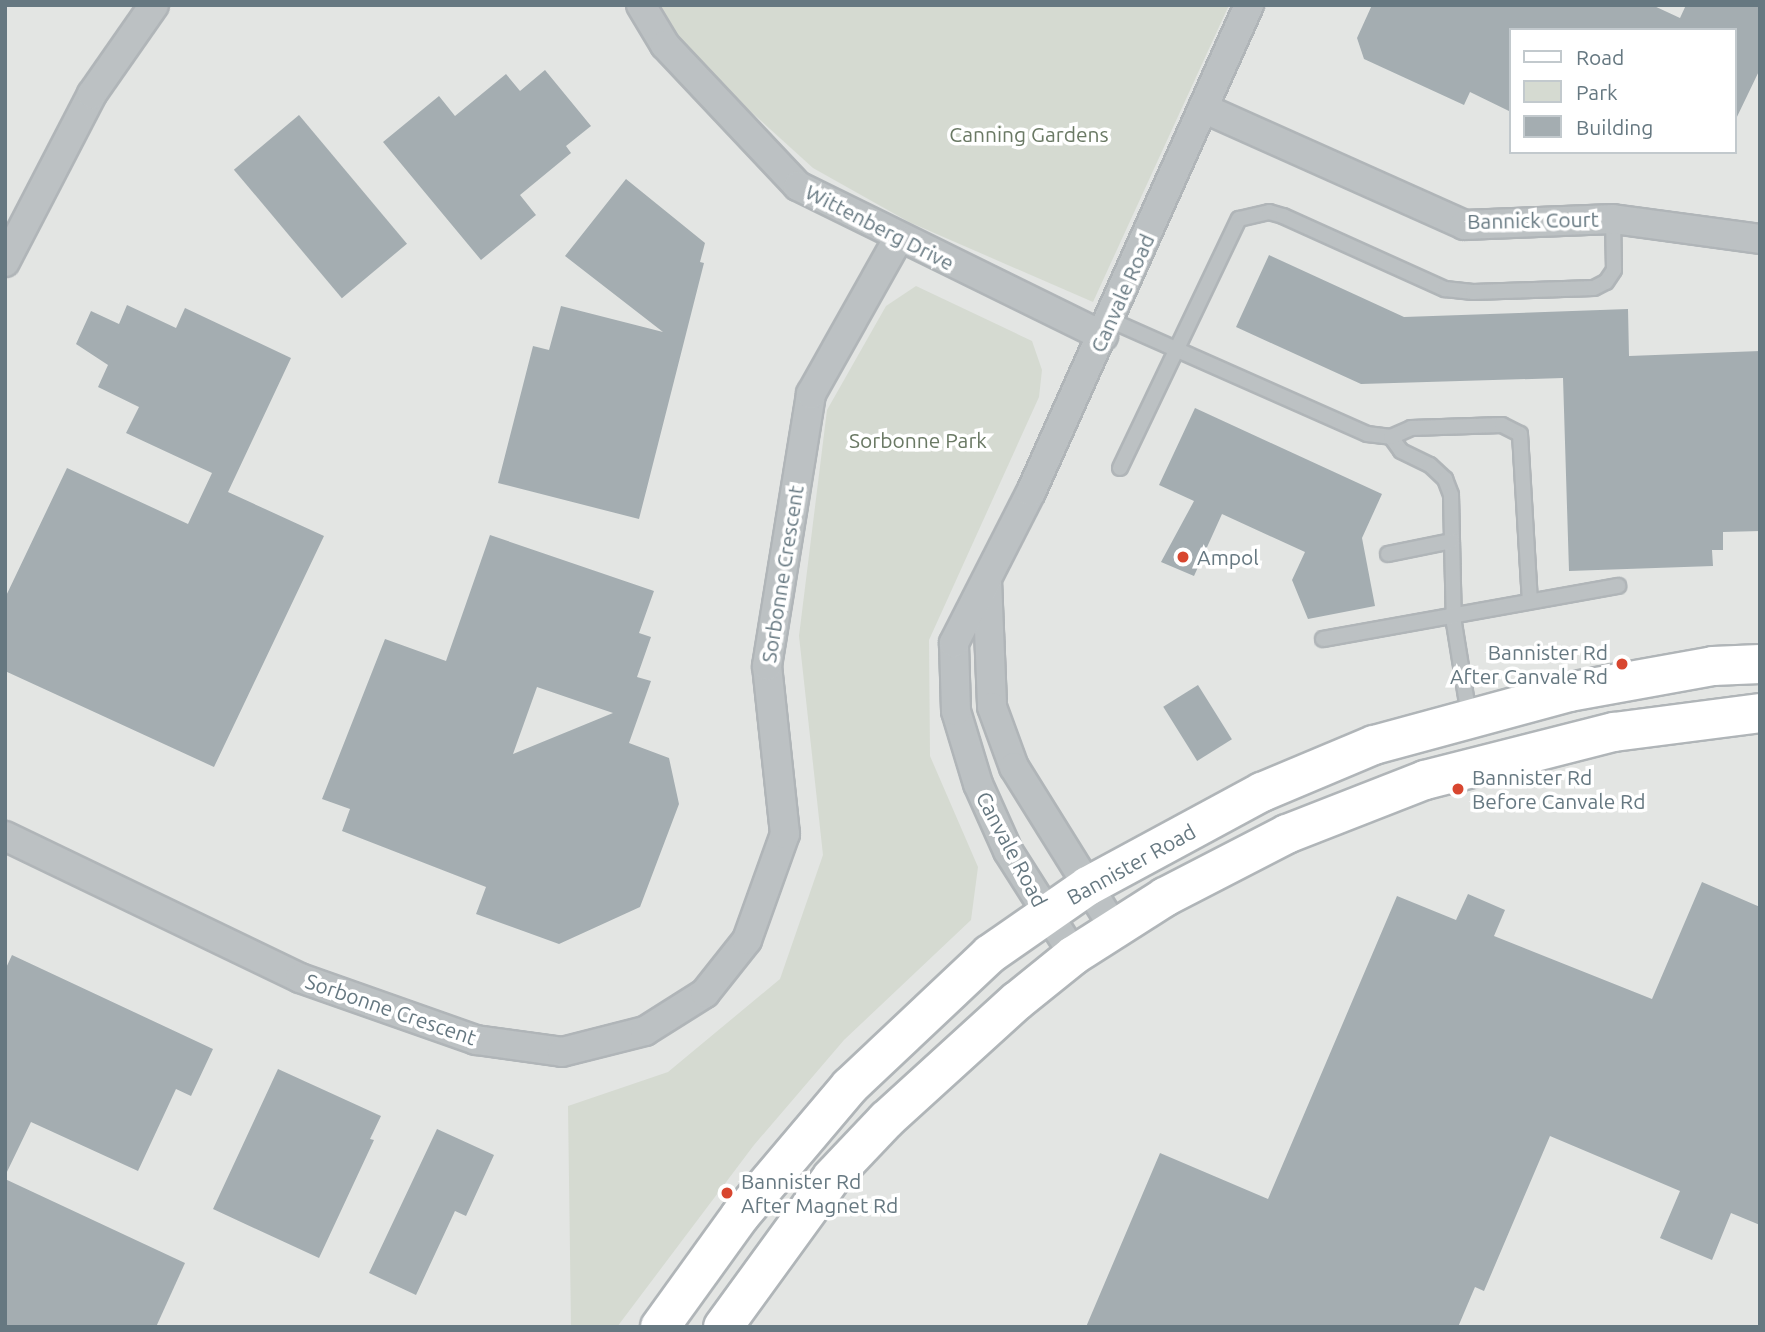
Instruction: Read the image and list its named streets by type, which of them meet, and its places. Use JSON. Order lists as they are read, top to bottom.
{
  "streets": {
    "main road": ["Bannister Road"],
    "street": [
      "Bannick Court",
      "Wittenberg Drive",
      "Canvale Road",
      "Sorbonne Crescent"
    ]
  },
  "crossings": [
    ["Bannick Court", "Canvale Road"],
    ["Wittenberg Drive", "Canvale Road"],
    ["Wittenberg Drive", "Sorbonne Crescent"],
    ["Canvale Road", "Bannister Road"]
  ],
  "parks": ["Canning Gardens", "Sorbonne Park"],
  "places": [
    "Ampol",
    "Bannister Rd After Canvale Rd",
    "Bannister Rd Before Canvale Rd",
    "Bannister Rd After Magnet Rd"
  ],
  "legend": ["Road", "Park", "Building"]
}
